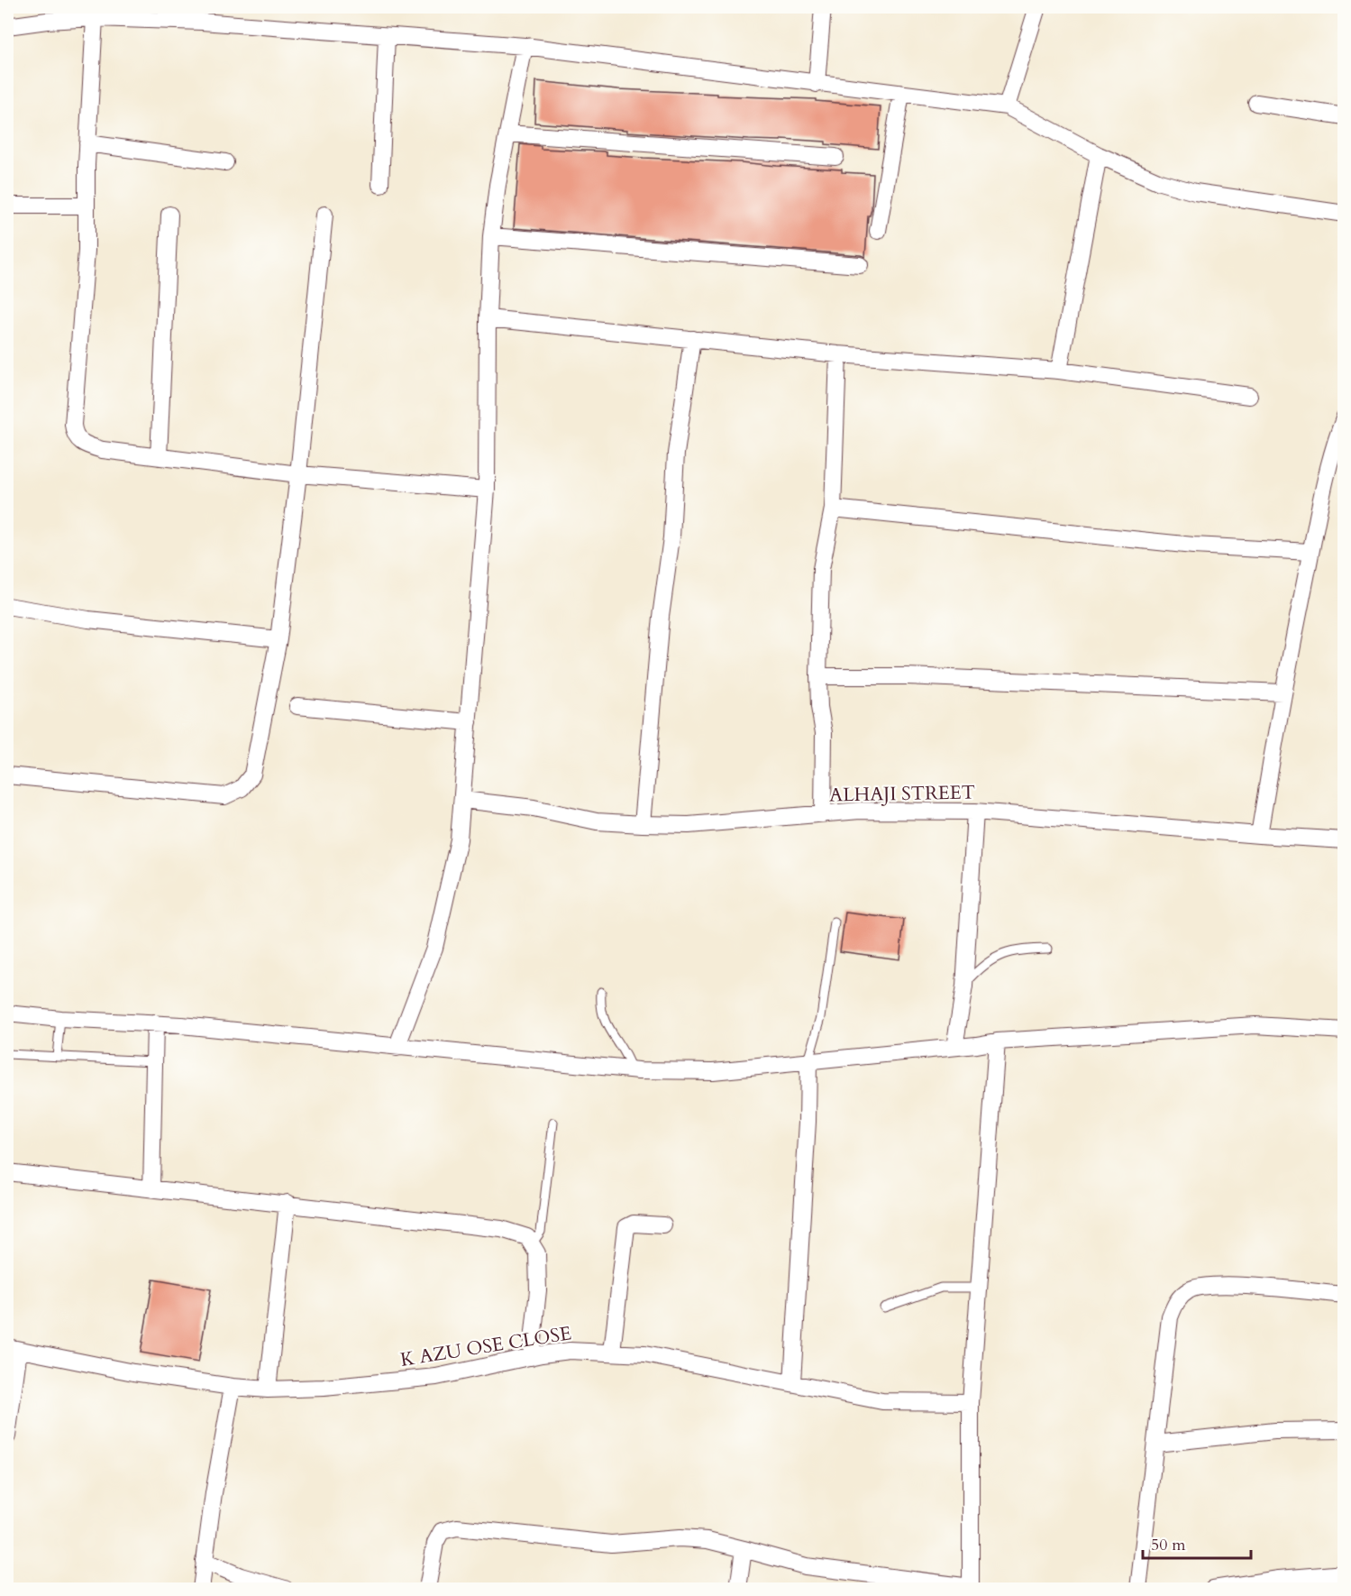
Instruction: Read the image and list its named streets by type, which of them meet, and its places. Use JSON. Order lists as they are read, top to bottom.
{
  "streets": {
    "street": ["ALHAJI STREET", "K AZU OSE CLOSE"]
  },
  "scale_bar": "50 m"
}
